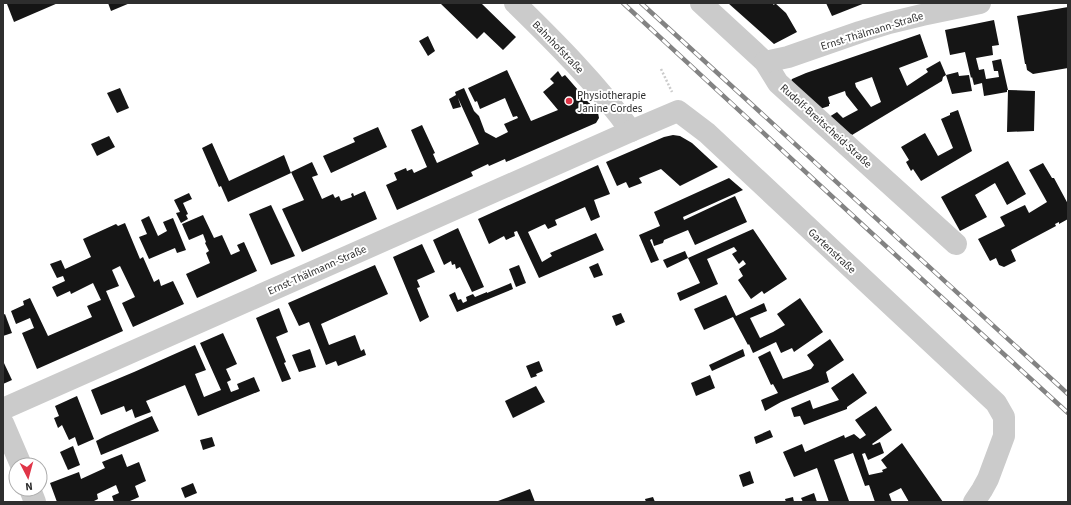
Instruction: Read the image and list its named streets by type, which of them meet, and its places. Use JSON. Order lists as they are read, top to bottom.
{
  "streets": {
    "street": [
      "Ernst-Thälmann-Straße",
      "Bahnhofstraße",
      "Rudolf-Breitscheid-Straße",
      "Gartenstraße"
    ]
  },
  "crossings": [
    ["Ernst-Thälmann-Straße", "Bahnhofstraße"],
    ["Ernst-Thälmann-Straße", "Rudolf-Breitscheid-Straße"],
    ["Ernst-Thälmann-Straße", "Gartenstraße"],
    ["Bahnhofstraße", "Gartenstraße"]
  ],
  "places": ["Physiotherapie Janine Cordes"],
  "north": "bottom"
}
